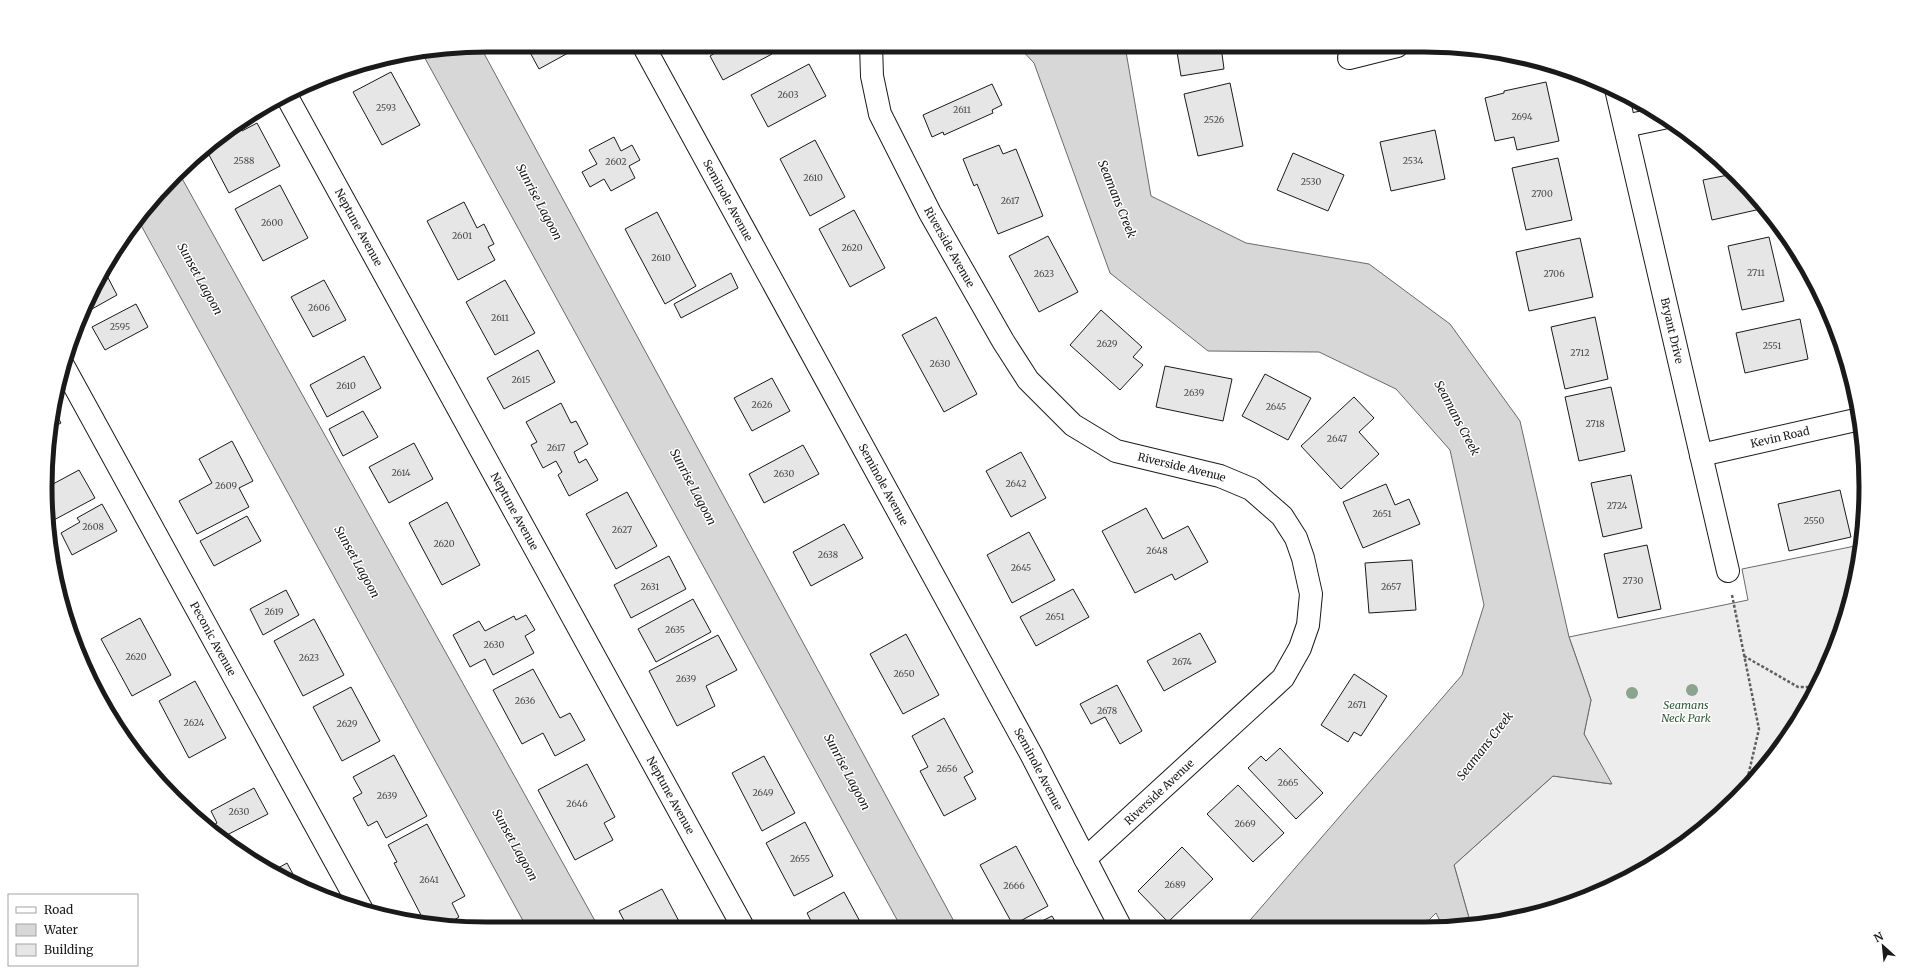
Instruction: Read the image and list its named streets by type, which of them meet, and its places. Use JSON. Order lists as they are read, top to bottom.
{
  "streets": {
    "street": [
      "Seminole Avenue",
      "Neptune Avenue",
      "Riverside Avenue",
      "Bryant Drive",
      "Kevin Road",
      "Peconic Avenue"
    ]
  },
  "crossings": [
    ["Seminole Avenue", "Riverside Avenue"],
    ["Bryant Drive", "Kevin Road"]
  ],
  "water": ["Seamans Creek", "Sunrise Lagoon", "Sunset Lagoon"],
  "parks": ["Seamans Neck Park"],
  "house_numbers": [
    "2603",
    "2593",
    "2611",
    "2694",
    "2526",
    "2588",
    "2534",
    "2602",
    "2610",
    "2530",
    "2700",
    "2617",
    "2600",
    "2601",
    "2620",
    "2610",
    "2711",
    "2623",
    "2706",
    "2606",
    "2611",
    "2595",
    "2629",
    "2551",
    "2712",
    "2630",
    "2615",
    "2610",
    "2639",
    "2626",
    "2645",
    "2718",
    "2647",
    "2617",
    "2614",
    "2630",
    "2642",
    "2609",
    "2724",
    "2651",
    "2550",
    "2608",
    "2627",
    "2620",
    "2648",
    "2638",
    "2645",
    "2730",
    "2631",
    "2657",
    "2619",
    "2651",
    "2635",
    "2630",
    "2620",
    "2623",
    "2674",
    "2650",
    "2639",
    "2636",
    "2671",
    "2678",
    "2624",
    "2629",
    "2656",
    "2665",
    "2649",
    "2639",
    "2646",
    "2630",
    "2669",
    "2655",
    "2641",
    "2689",
    "2666"
  ],
  "legend": ["Road", "Water", "Building"],
  "north": "top left"
}
